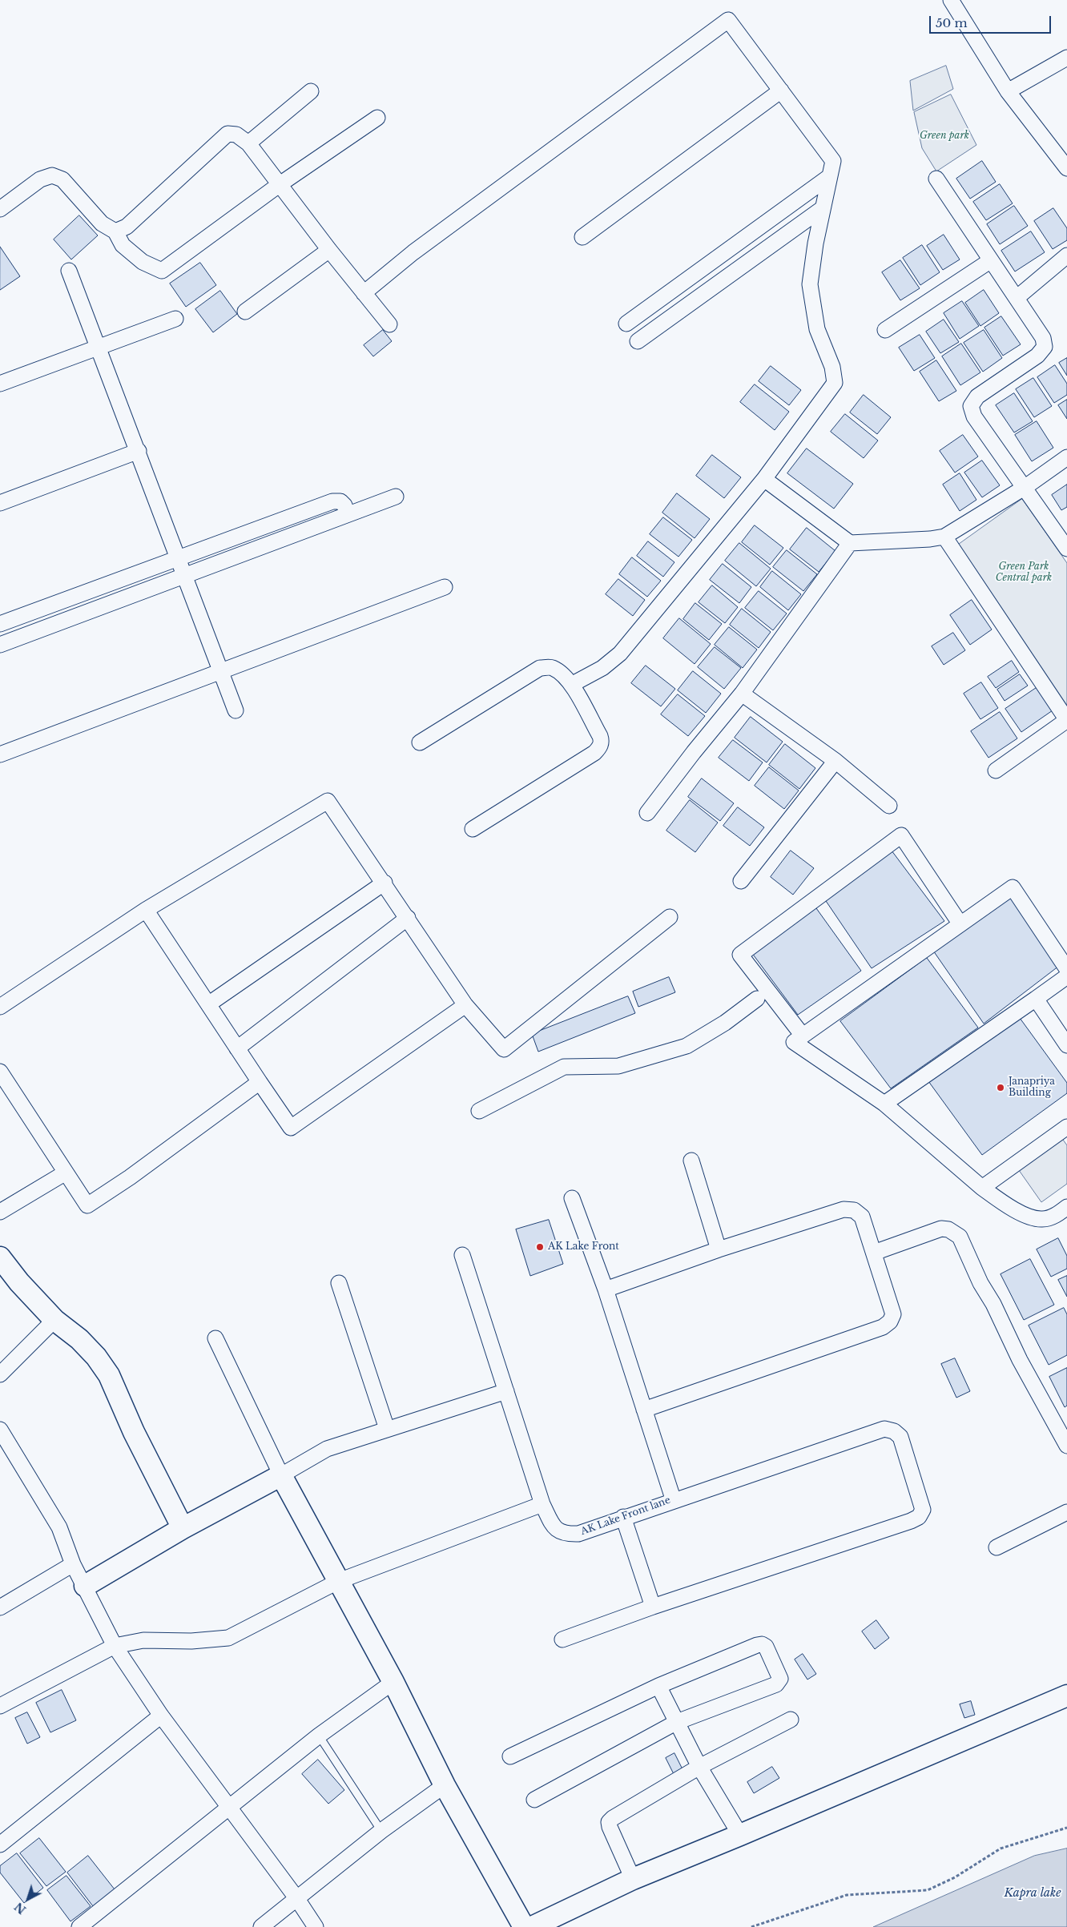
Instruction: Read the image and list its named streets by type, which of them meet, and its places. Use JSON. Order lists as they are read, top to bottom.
{
  "streets": {
    "street": ["AK Lake Front lane"]
  },
  "water": ["Kapra lake"],
  "parks": ["Green park", "Green Park Central park"],
  "places": ["Janapriya Building", "AK Lake Front"],
  "scale_bar": "50 m",
  "north": "bottom left"
}
